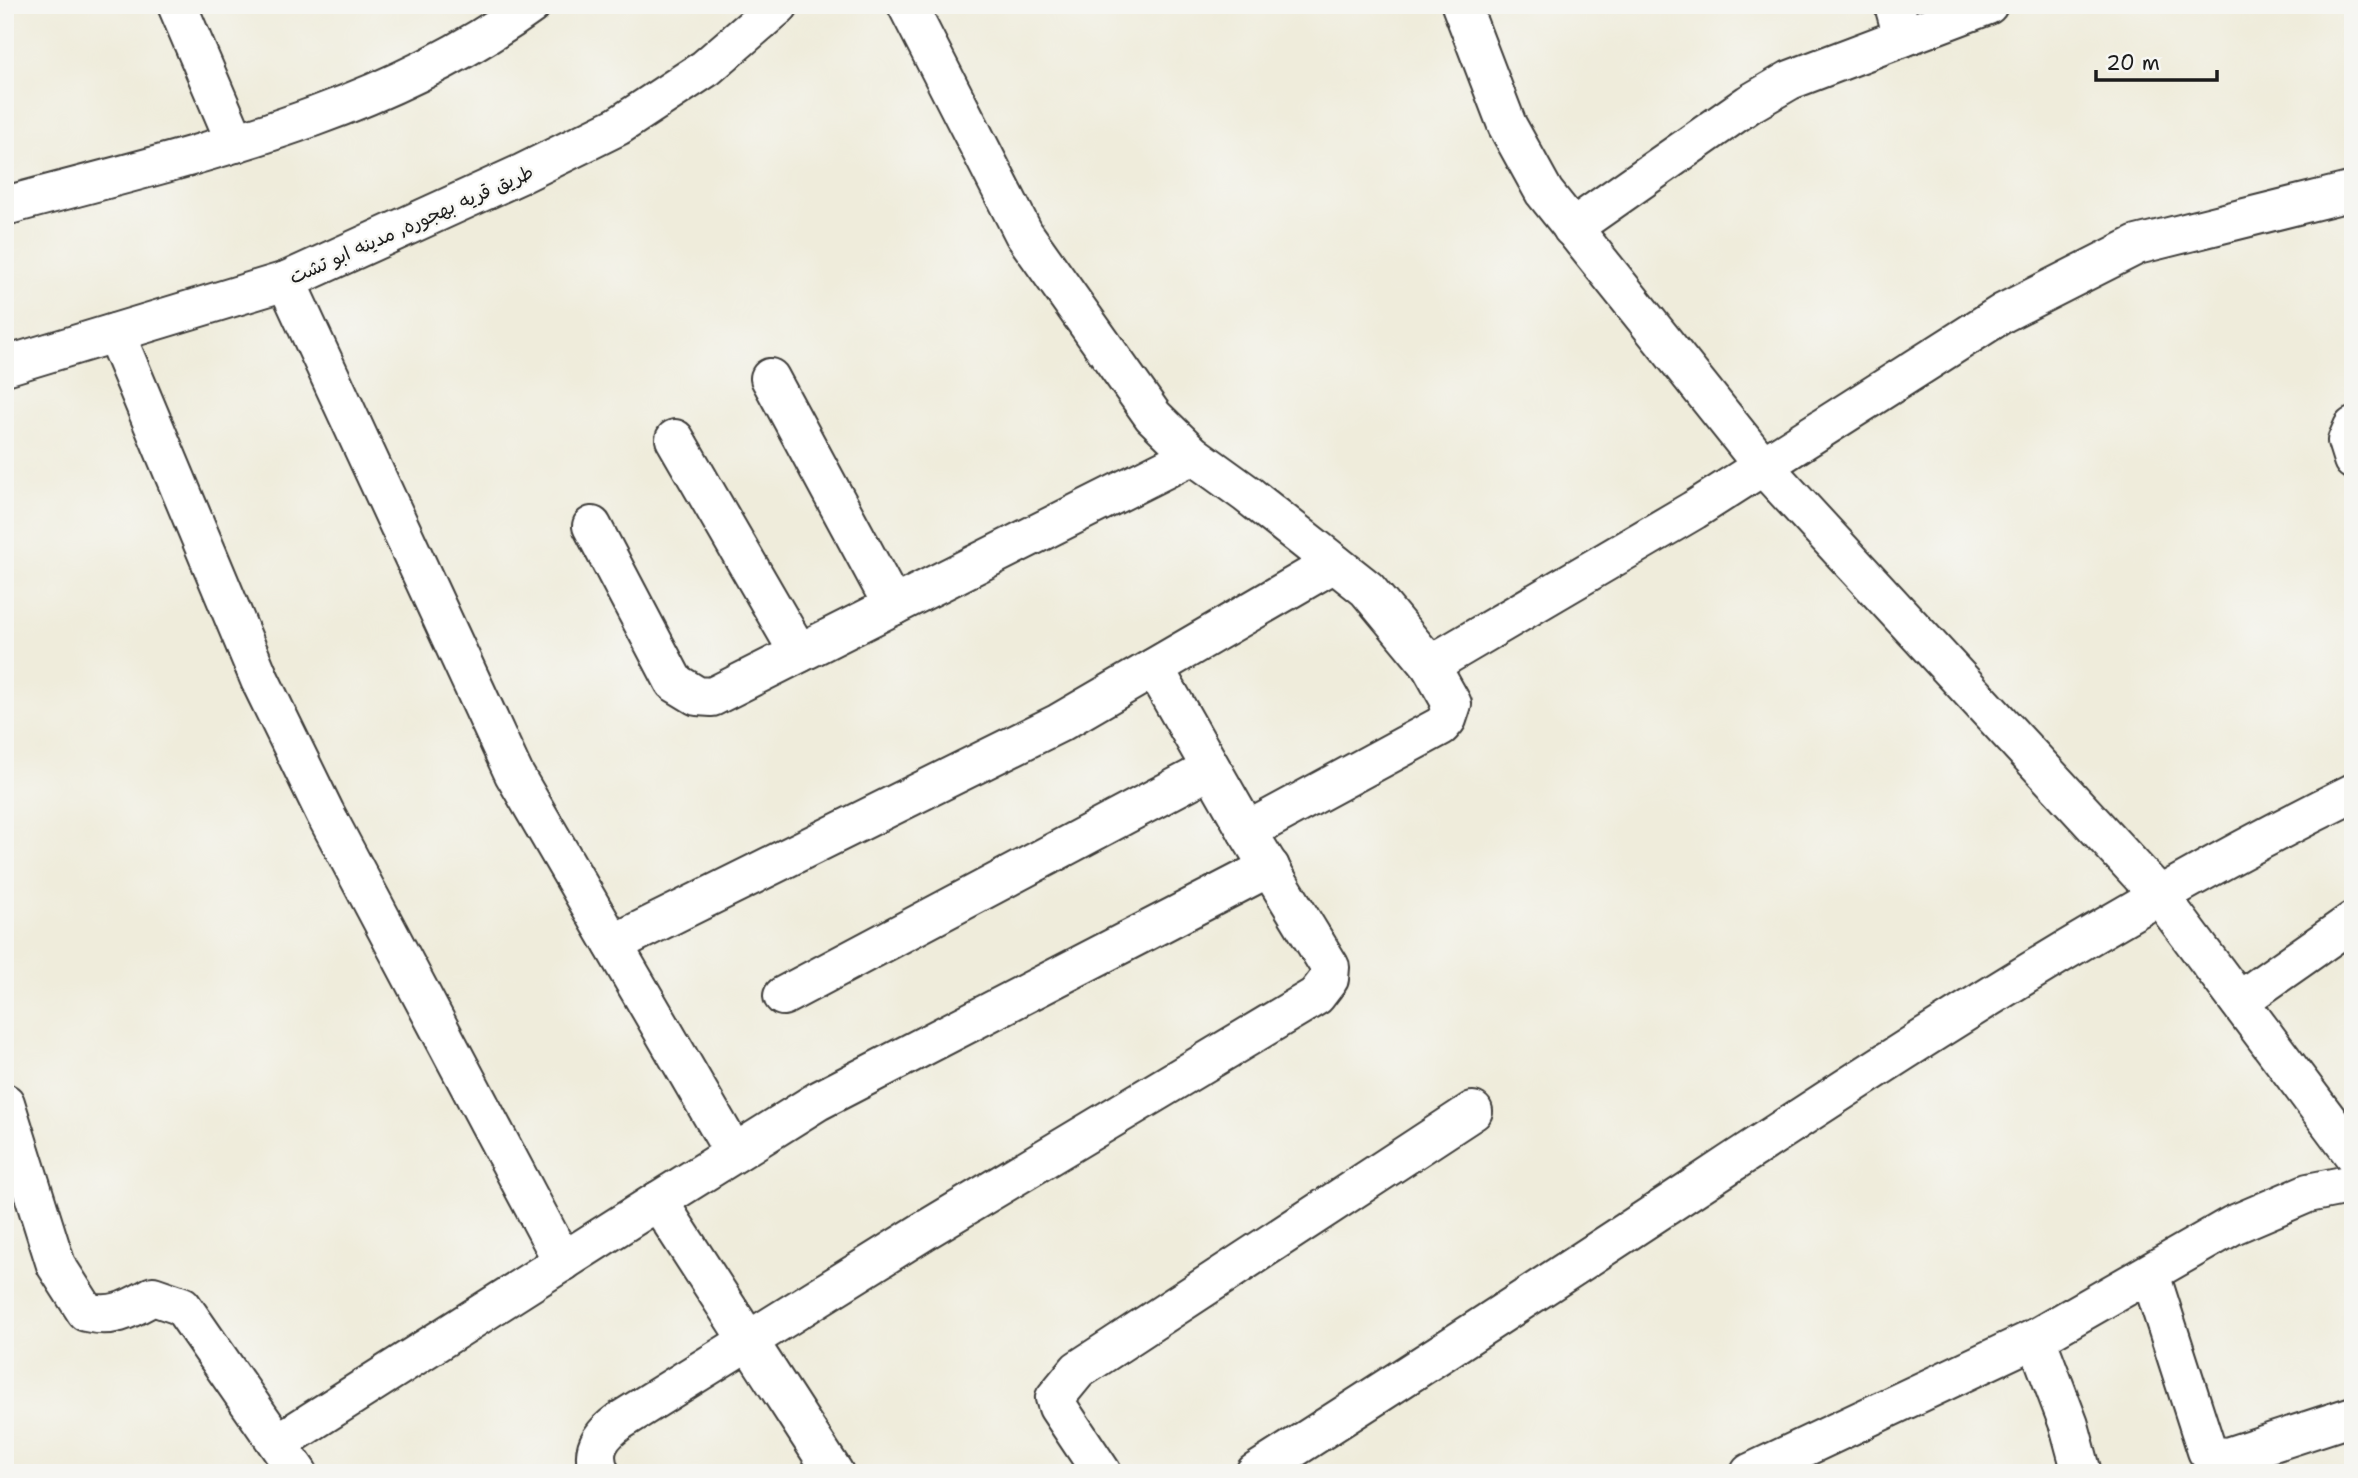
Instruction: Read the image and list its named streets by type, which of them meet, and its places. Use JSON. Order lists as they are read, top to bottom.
{
  "streets": {
    "street": ["طريق قريه بهجوره, مدينه ابو تشت"]
  },
  "scale_bar": "20 m"
}
